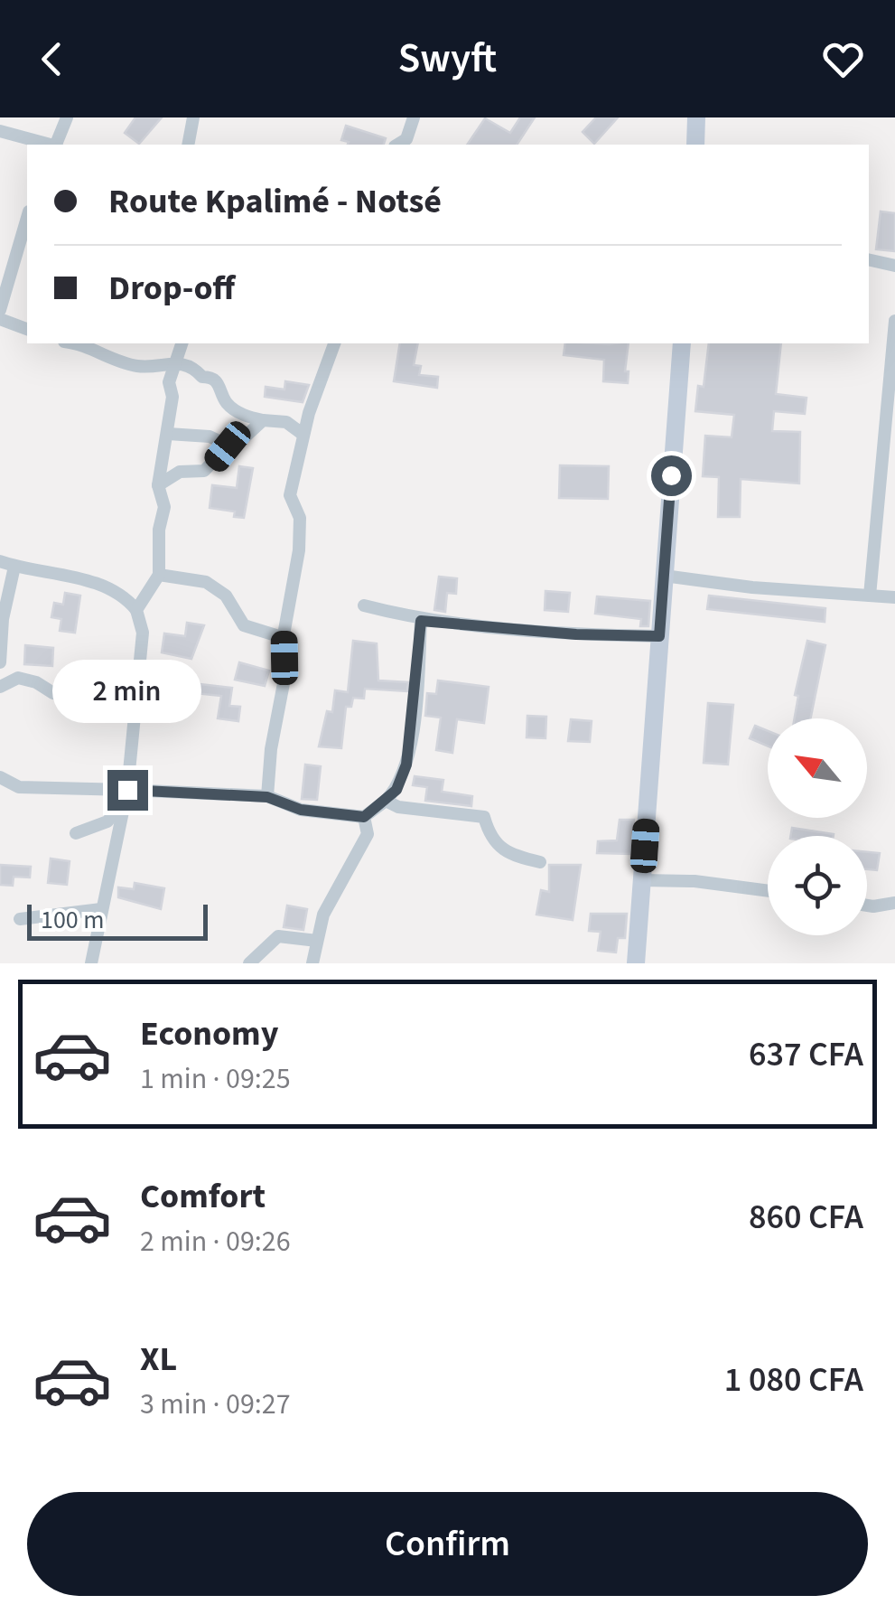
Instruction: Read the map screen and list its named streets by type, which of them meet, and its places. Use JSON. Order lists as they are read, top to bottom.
{
  "scale_bar": "100 m",
  "north": "top left",
  "page": {
    "header": "Swyft",
    "banner": ["Route Kpalimé - Notsé", "Drop-off"],
    "bubble": "2 min",
    "scale": "100 m",
    "list": [
      {
        "name": "Economy",
        "note": "1 min · 09:25",
        "value": "637 CFA"
      },
      {
        "name": "Comfort",
        "note": "2 min · 09:26",
        "value": "860 CFA"
      },
      {
        "name": "XL",
        "note": "3 min · 09:27",
        "value": "1 080 CFA"
      }
    ],
    "buttons": "Confirm"
  }
}
